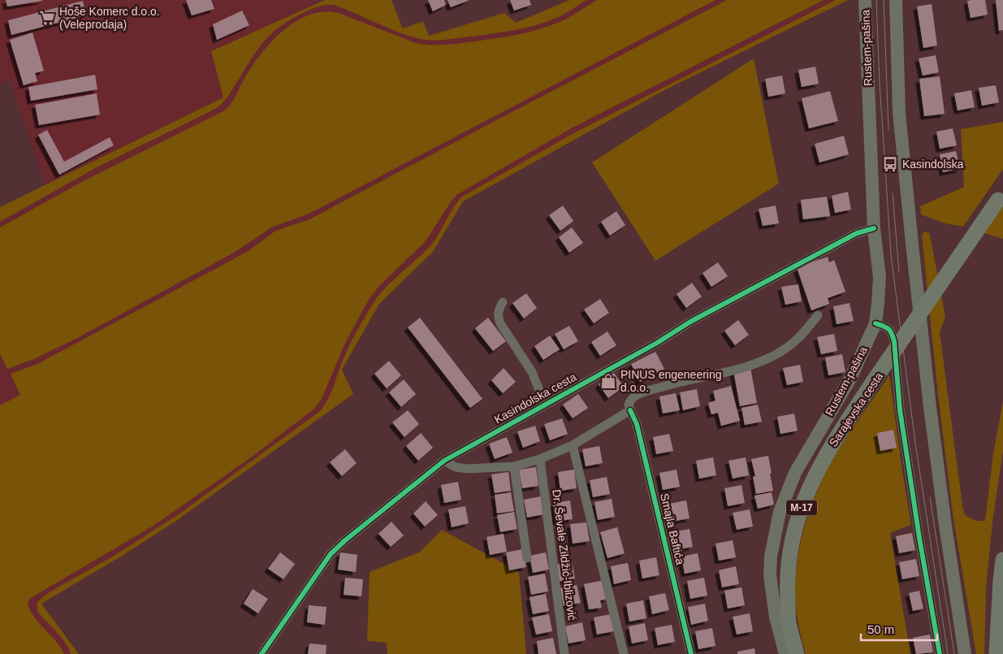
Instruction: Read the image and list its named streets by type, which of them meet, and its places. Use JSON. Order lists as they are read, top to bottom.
{
  "streets": {
    "main road": ["Rustem-pašina", "Sarajevska cesta", "M-17"],
    "street": ["Kasindolska cesta", "Smajla Baftića", "Dr. Ševale Zildžić-Iblizović"]
  },
  "crossings": [
    ["Rustem-pašina", "Kasindolska cesta"]
  ],
  "places": {
    "supermarket": ["Hoše Komerc d.o.o. (Veleprodaja)"],
    "bus stop": ["Kasindolska"],
    "shop": ["PINUS engeneering d.o.o."]
  },
  "scale_bar": "50 m"
}
